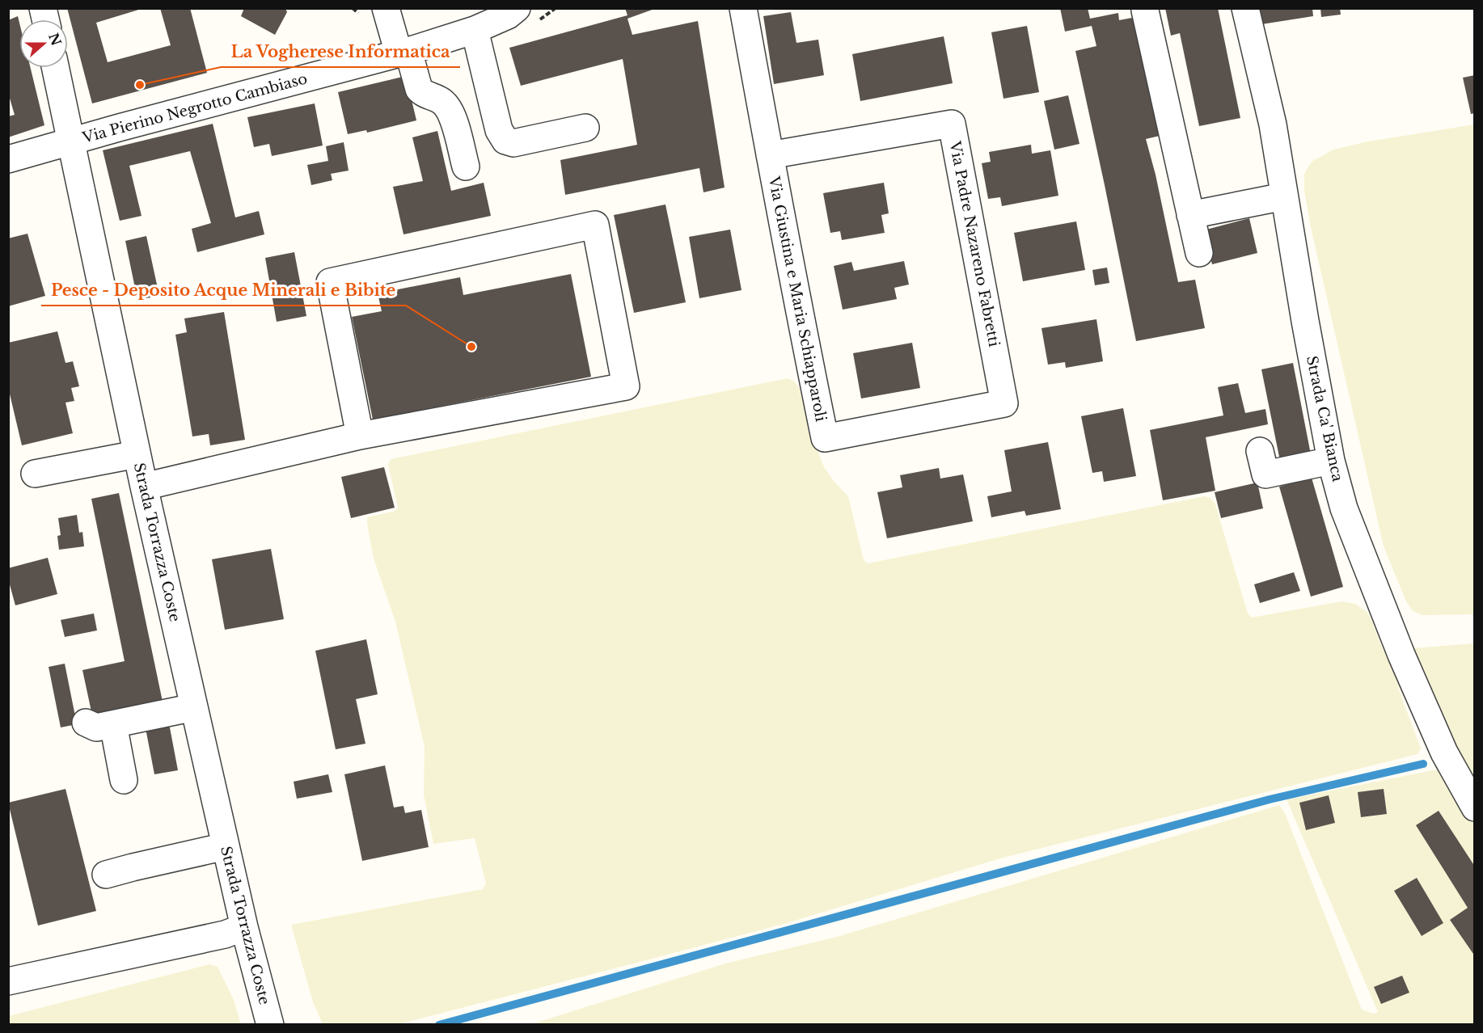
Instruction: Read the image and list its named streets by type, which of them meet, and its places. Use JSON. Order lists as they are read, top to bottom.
{
  "streets": {
    "street": [
      "Via Pierino Negrotto Cambiaso",
      "Via Padre Nazareno Fabretti",
      "Via Giustina e Maria Schiapparoli",
      "Strada Ca' Bianca",
      "Strada Torrazza Coste"
    ]
  },
  "crossings": [
    ["Via Pierino Negrotto Cambiaso", "Strada Torrazza Coste"],
    ["Via Padre Nazareno Fabretti", "Via Giustina e Maria Schiapparoli"]
  ],
  "places": ["La Vogherese Informatica", "Pesce - Deposito Acque Minerali e Bibite"],
  "north": "right"
}
